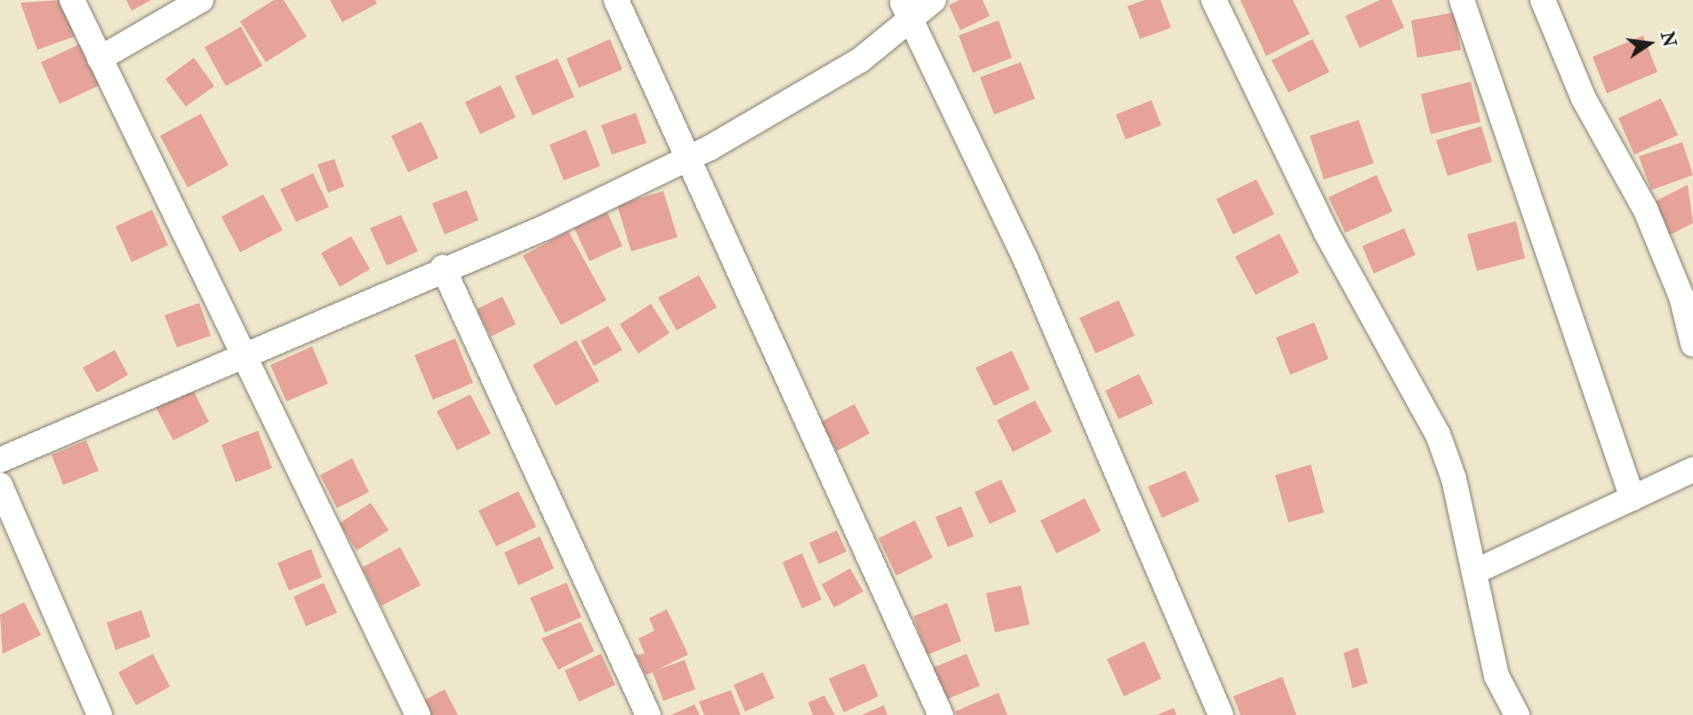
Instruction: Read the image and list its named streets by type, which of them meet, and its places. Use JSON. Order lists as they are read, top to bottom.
{
  "north": "right"
}
